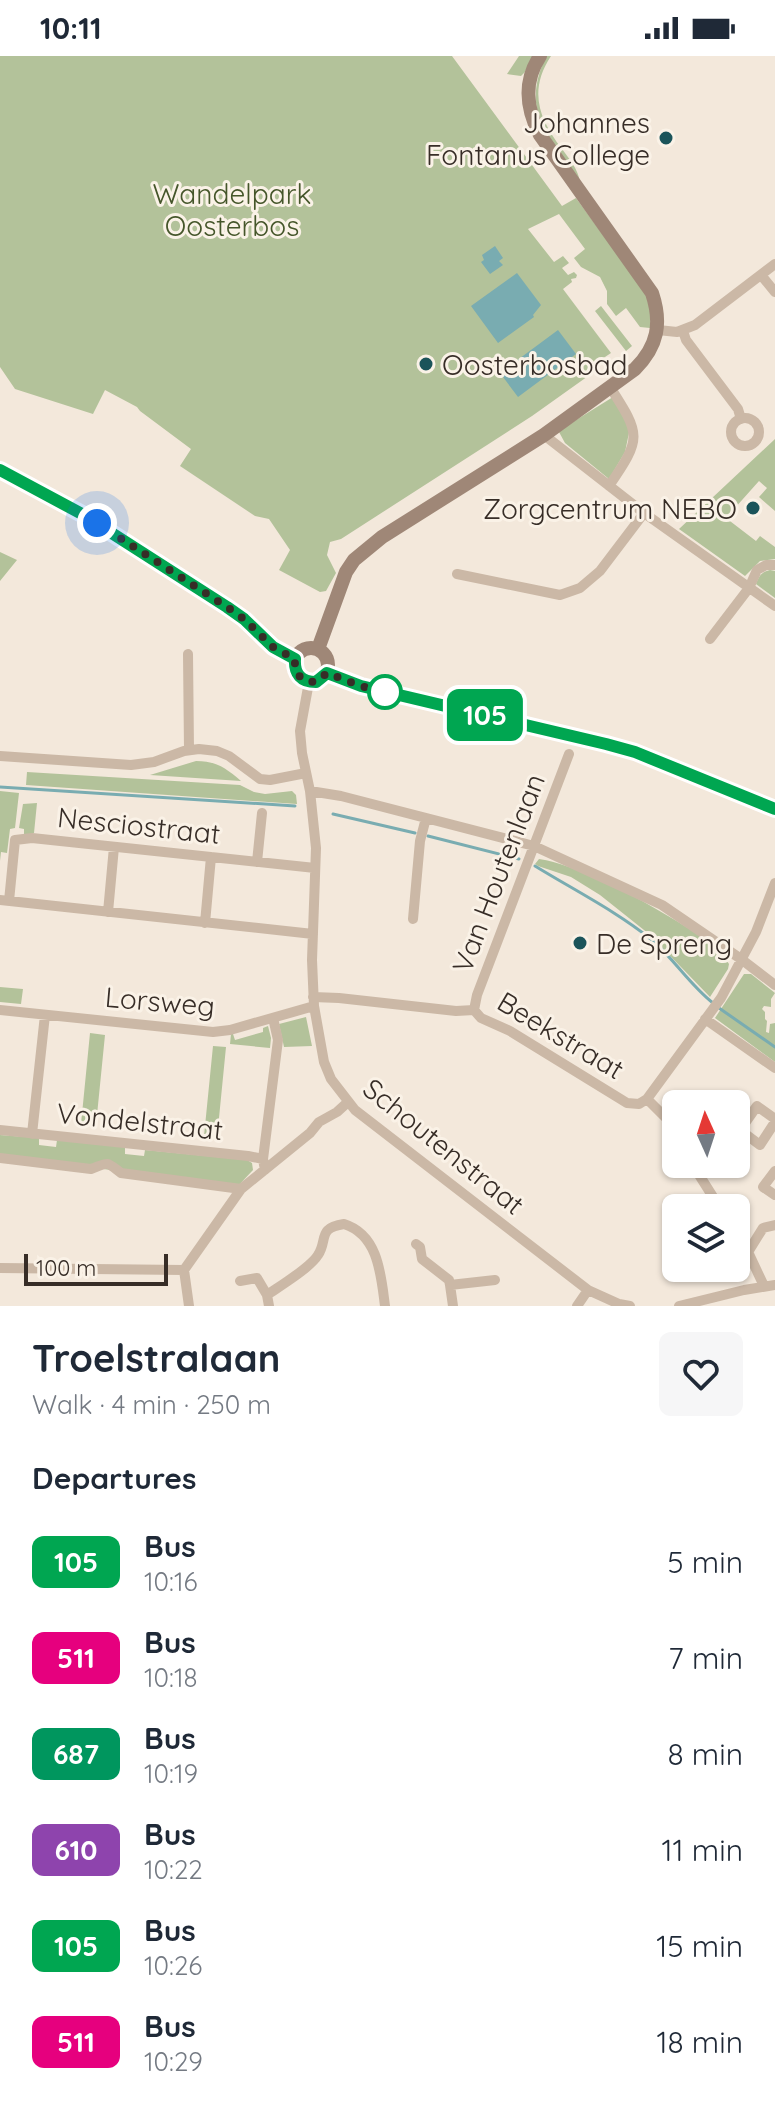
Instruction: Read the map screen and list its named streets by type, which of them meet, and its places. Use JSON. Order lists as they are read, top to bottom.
{
  "streets": {
    "street": [
      "Nesciostraat",
      "Van Houtenlaan",
      "Lorsweg",
      "Beekstraat",
      "Vondelstraat",
      "Schoutenstraat"
    ]
  },
  "crossings": [
    ["Nesciostraat", "Schoutenstraat"],
    ["Van Houtenlaan", "Beekstraat"],
    ["Lorsweg", "Beekstraat"],
    ["Lorsweg", "Schoutenstraat"],
    ["Beekstraat", "Schoutenstraat"]
  ],
  "parks": ["Wandelpark Oosterbos"],
  "places": [
    "Johannes Fontanus College",
    "Oosterbosbad",
    "Zorgcentrum NEBO",
    "De Spreng"
  ],
  "lines": ["bus line 105"],
  "scale_bar": "100 m",
  "north": "top",
  "page": {
    "status": "10:11",
    "on_map": "105",
    "scale": "100 m",
    "heading": [
      ["Troelstralaan", "Walk · 4 min · 250 m"],
      "Departures"
    ],
    "list": [
      {
        "mark": "105",
        "name": "Bus",
        "note": "10:16",
        "value": "5 min"
      },
      {
        "mark": "511",
        "name": "Bus",
        "note": "10:18",
        "value": "7 min"
      },
      {
        "mark": "687",
        "name": "Bus",
        "note": "10:19",
        "value": "8 min"
      },
      {
        "mark": "610",
        "name": "Bus",
        "note": "10:22",
        "value": "11 min"
      },
      {
        "mark": "105",
        "name": "Bus",
        "note": "10:26",
        "value": "15 min"
      },
      {
        "mark": "511",
        "name": "Bus",
        "note": "10:29",
        "value": "18 min"
      }
    ]
  }
}
